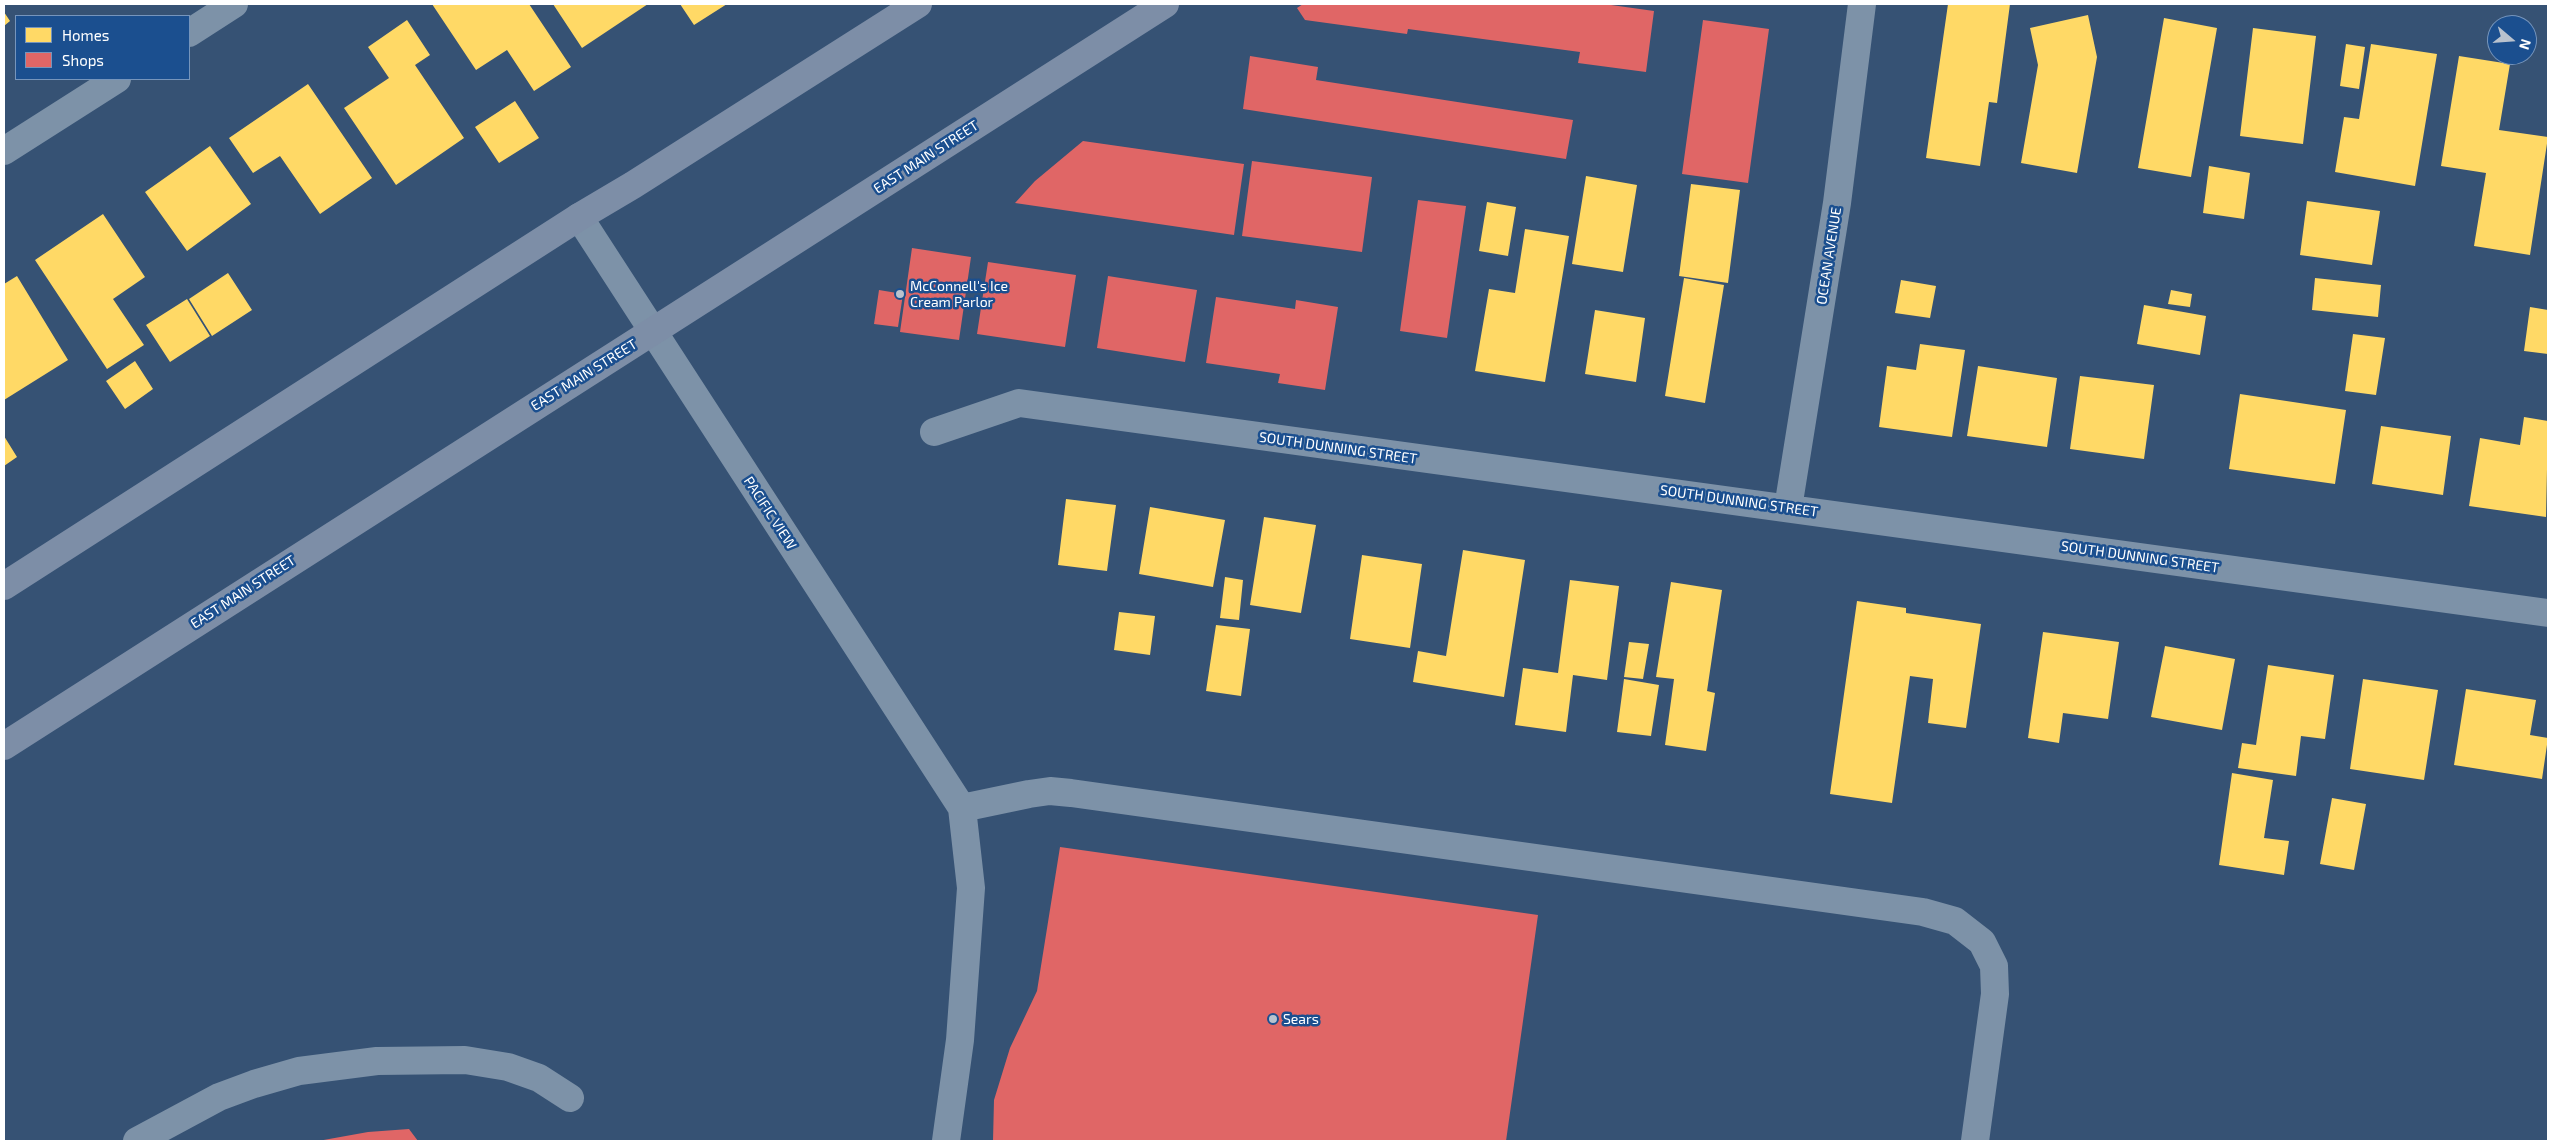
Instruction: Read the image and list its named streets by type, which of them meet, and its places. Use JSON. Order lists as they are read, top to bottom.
{
  "streets": {
    "main road": ["EAST MAIN STREET"],
    "street": ["OCEAN AVENUE", "SOUTH DUNNING STREET", "PACIFIC VIEW"]
  },
  "crossings": [
    ["EAST MAIN STREET", "PACIFIC VIEW"],
    ["OCEAN AVENUE", "SOUTH DUNNING STREET"]
  ],
  "places": ["McConnell's Ice Cream Parlor", "Sears"],
  "legend": ["Homes", "Shops"],
  "north": "right"
}
